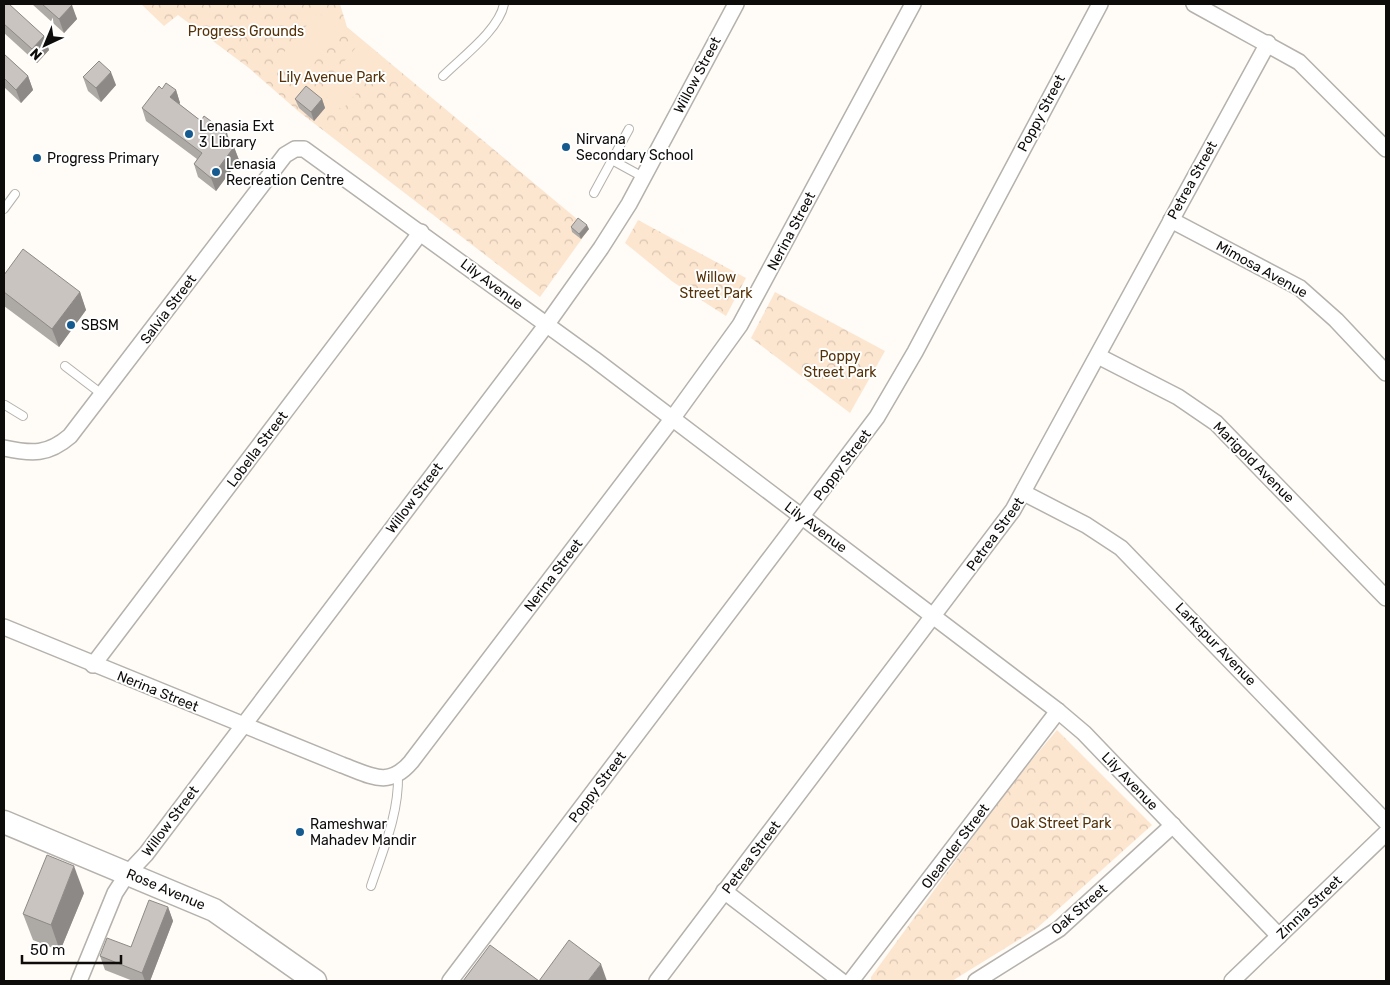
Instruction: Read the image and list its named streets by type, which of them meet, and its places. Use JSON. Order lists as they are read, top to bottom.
{
  "streets": {
    "street": [
      "Willow Street",
      "Poppy Street",
      "Petrea Street",
      "Nerina Street",
      "Mimosa Avenue",
      "Lily Avenue",
      "Salvia Street",
      "Lobella Street",
      "Marigold Avenue",
      "Larkspur Avenue",
      "Oleander Street",
      "Rose Avenue",
      "Zinnia Street",
      "Oak Street"
    ]
  },
  "crossings": [
    ["Willow Street", "Nerina Street"],
    ["Willow Street", "Lily Avenue"],
    ["Willow Street", "Rose Avenue"],
    ["Poppy Street", "Lily Avenue"],
    ["Petrea Street", "Mimosa Avenue"],
    ["Petrea Street", "Lily Avenue"],
    ["Petrea Street", "Marigold Avenue"],
    ["Petrea Street", "Larkspur Avenue"],
    ["Nerina Street", "Lily Avenue"],
    ["Nerina Street", "Lobella Street"],
    ["Lily Avenue", "Salvia Street"],
    ["Lily Avenue", "Lobella Street"],
    ["Lily Avenue", "Oleander Street"],
    ["Lily Avenue", "Zinnia Street"],
    ["Lily Avenue", "Oak Street"]
  ],
  "parks": [
    "Progress Grounds",
    "Lily Avenue Park",
    "Willow Street Park",
    "Poppy Street Park",
    "Oak Street Park"
  ],
  "places": [
    "Lenasia Ext 3 Library",
    "Nirvana Secondary School",
    "Progress Primary",
    "Lenasia Recreation Centre",
    "SBSM",
    "Rameshwar Mahadev Mandir"
  ],
  "scale_bar": "50 m",
  "north": "bottom left"
}
